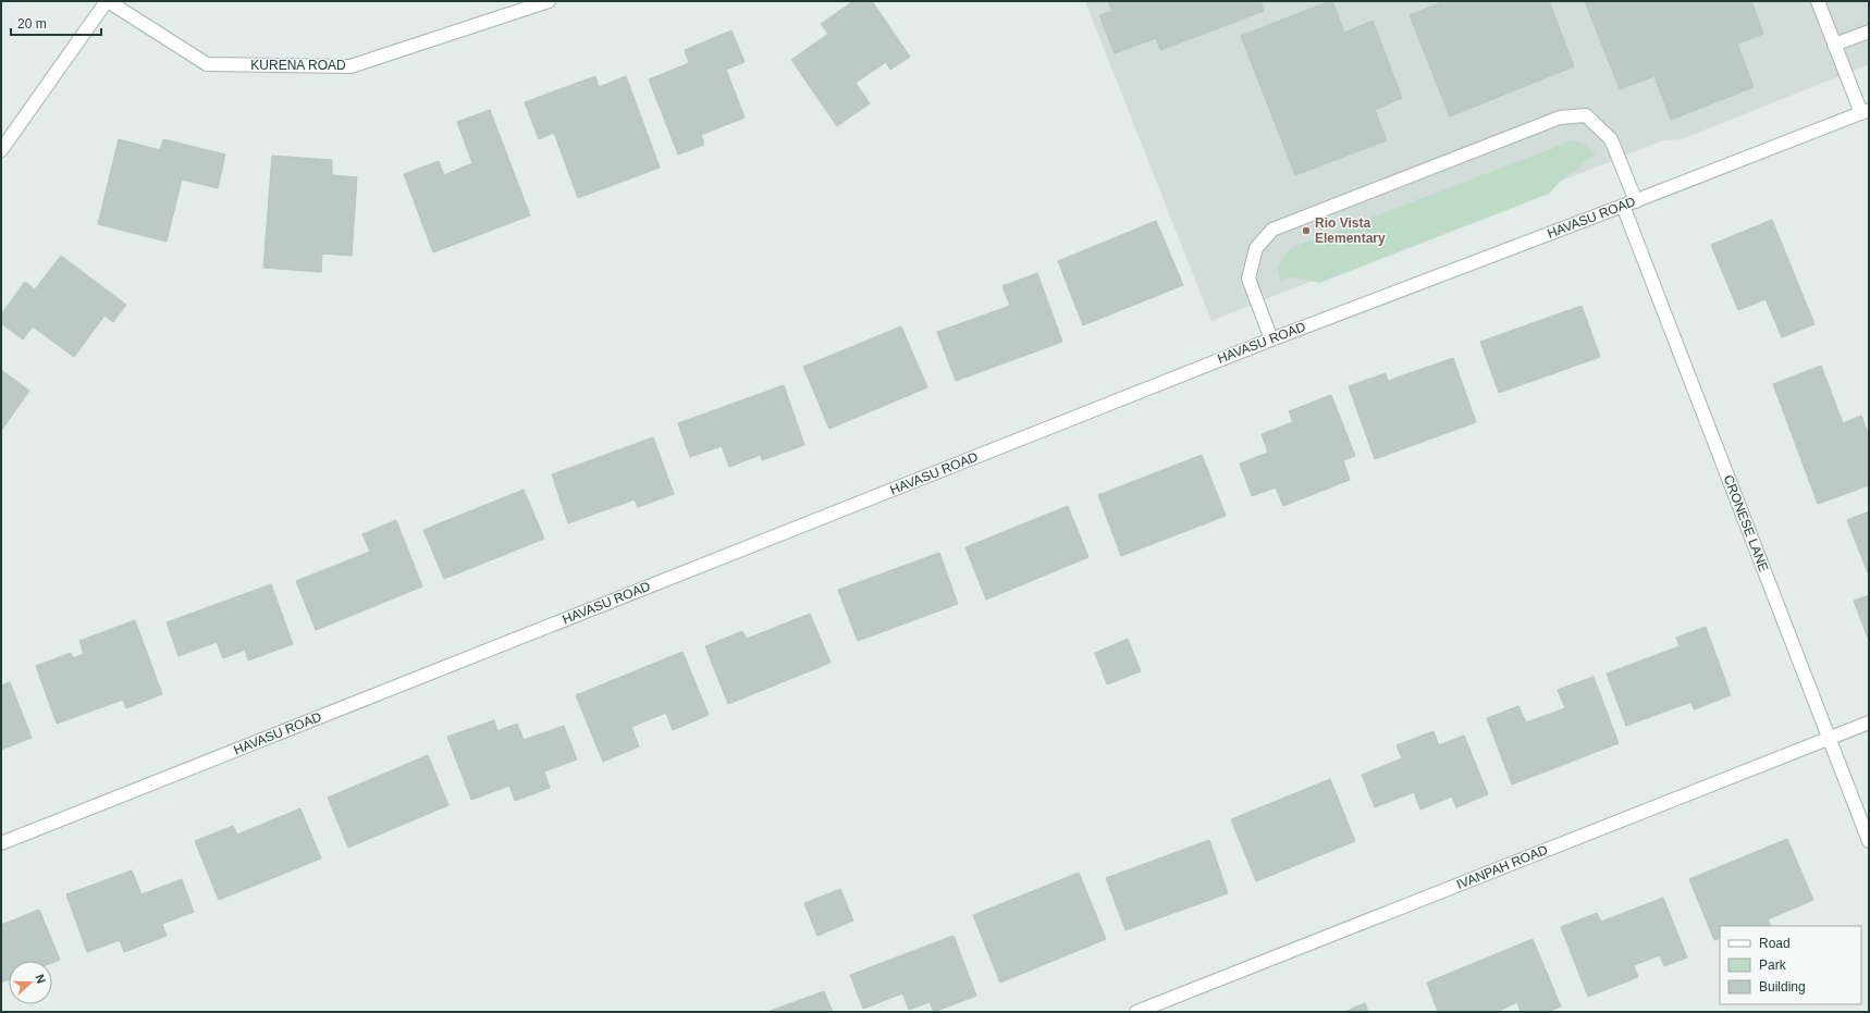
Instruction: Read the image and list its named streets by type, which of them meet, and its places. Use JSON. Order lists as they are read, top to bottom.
{
  "streets": {
    "street": [
      "KURENA ROAD",
      "HAVASU ROAD",
      "CRONESE LANE",
      "IVANPAH ROAD"
    ]
  },
  "crossings": [
    ["HAVASU ROAD", "CRONESE LANE"],
    ["CRONESE LANE", "IVANPAH ROAD"]
  ],
  "places": ["Rio Vista Elementary"],
  "legend": ["Road", "Park", "Building"],
  "scale_bar": "20 m",
  "north": "right"
}
